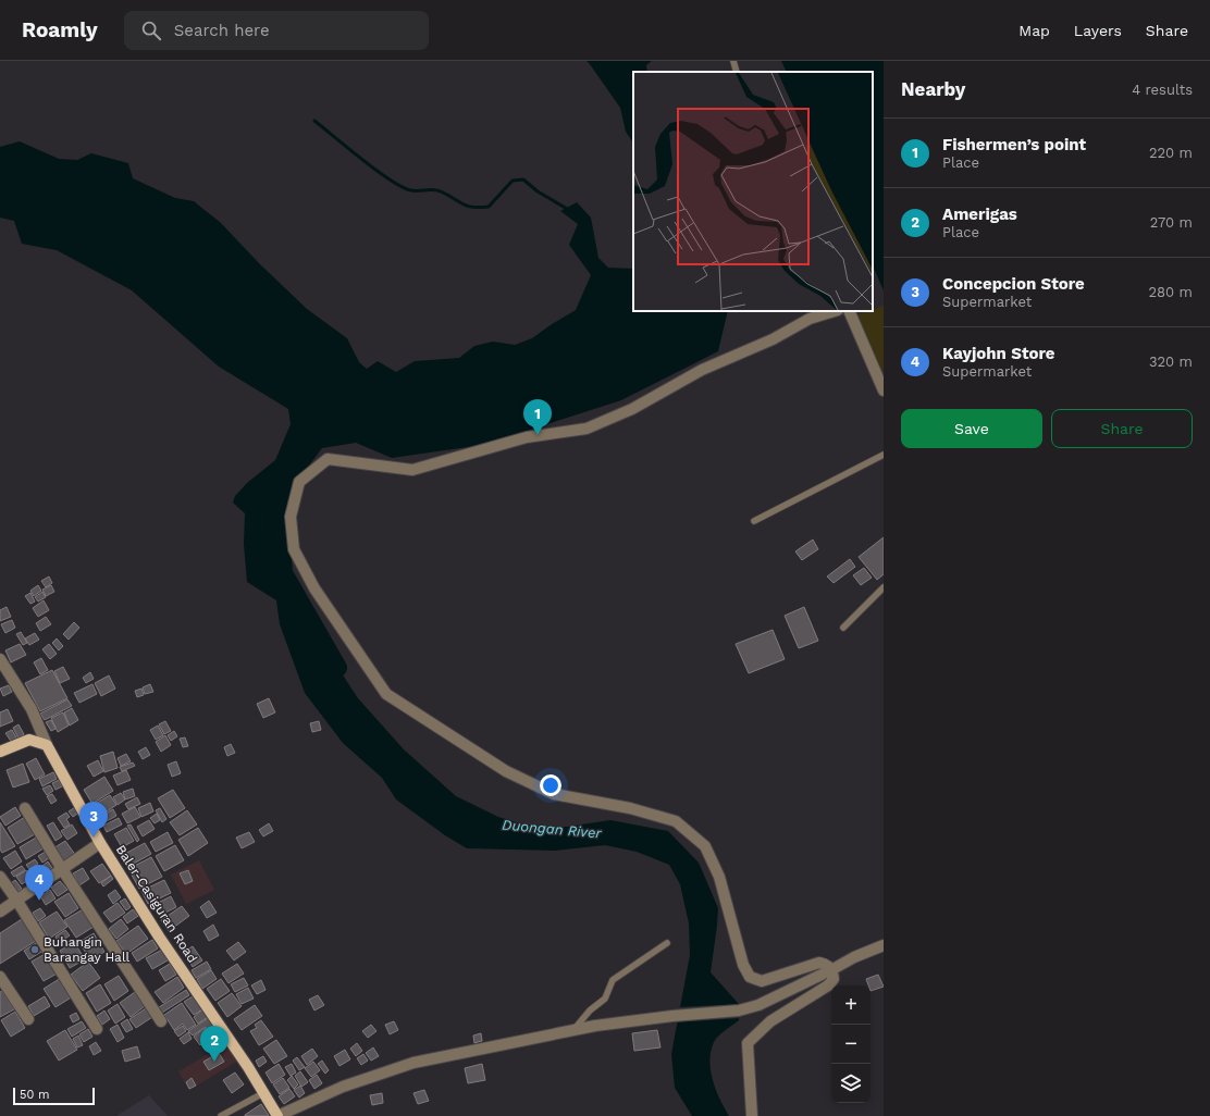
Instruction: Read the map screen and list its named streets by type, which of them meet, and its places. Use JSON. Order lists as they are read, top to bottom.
{
  "streets": {
    "main road": ["Baler-Casiguran Road"]
  },
  "water": ["Duongan River"],
  "places": ["Buhangin Barangay Hall"],
  "scale_bar": "50 m",
  "page": {
    "header": "Roamly",
    "search": "Search here",
    "nav": ["Map", "Layers", "Share"],
    "heading": ["Nearby", "4 results"],
    "list": [
      {
        "mark": "1",
        "name": "Fishermen’s point",
        "note": "Place",
        "value": "220 m"
      },
      {
        "mark": "2",
        "name": "Amerigas",
        "note": "Place",
        "value": "270 m"
      },
      {
        "mark": "3",
        "name": "Concepcion Store",
        "note": "Supermarket",
        "value": "280 m"
      },
      {
        "mark": "4",
        "name": "Kayjohn Store",
        "note": "Supermarket",
        "value": "320 m"
      }
    ],
    "buttons": ["Save", "Share"],
    "pins": [
      "1",
      "3",
      "4",
      "2"
    ],
    "map_buttons": ["+", "−"],
    "scale": "50 m"
  }
}
